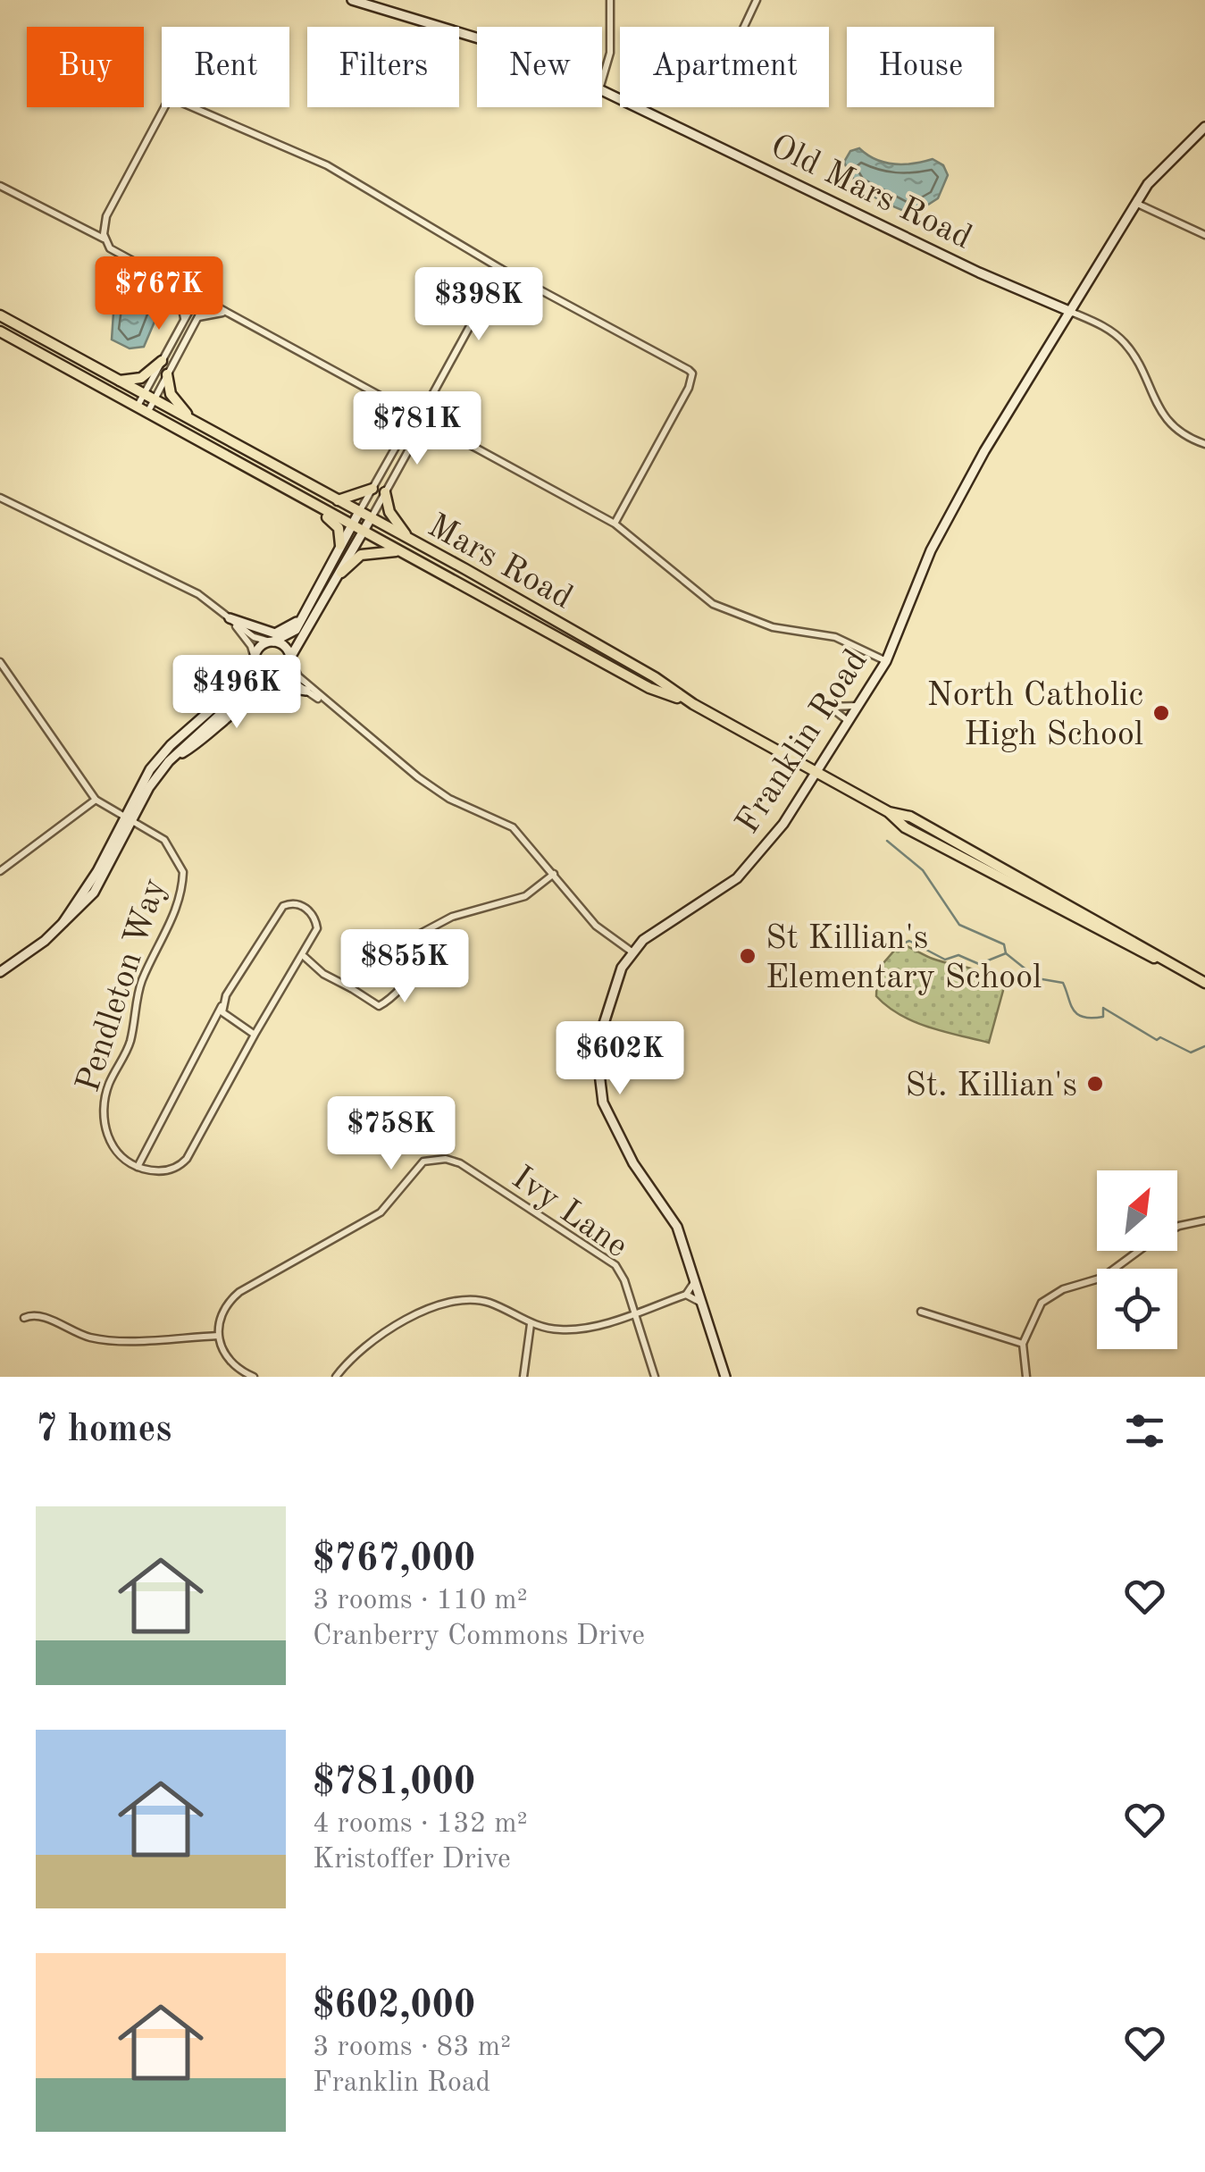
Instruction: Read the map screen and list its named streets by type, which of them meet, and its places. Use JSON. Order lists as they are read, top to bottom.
{
  "streets": {
    "main road": ["Mars Road"],
    "street": [
      "Old Mars Road",
      "Franklin Road",
      "Pendleton Way",
      "Ivy Lane"
    ]
  },
  "crossings": [
    ["Old Mars Road", "Franklin Road"],
    ["Mars Road", "Franklin Road"]
  ],
  "places": ["North Catholic High School", "St Killian's Elementary School", "St. Killian's"],
  "north": "top right",
  "page": {
    "chip": [
      "Buy",
      "Rent",
      "Filters",
      "New",
      "Apartment",
      "House"
    ],
    "price": [
      "$767K",
      "$398K",
      "$781K",
      "$496K",
      "$855K",
      "$602K",
      "$758K"
    ],
    "heading": "7 homes",
    "list": [
      {
        "name": "$767,000",
        "note": "3 rooms · 110 m² · Cranberry Commons Drive"
      },
      {
        "name": "$781,000",
        "note": "4 rooms · 132 m² · Kristoffer Drive"
      },
      {
        "name": "$602,000",
        "note": "3 rooms · 83 m² · Franklin Road"
      }
    ]
  }
}
